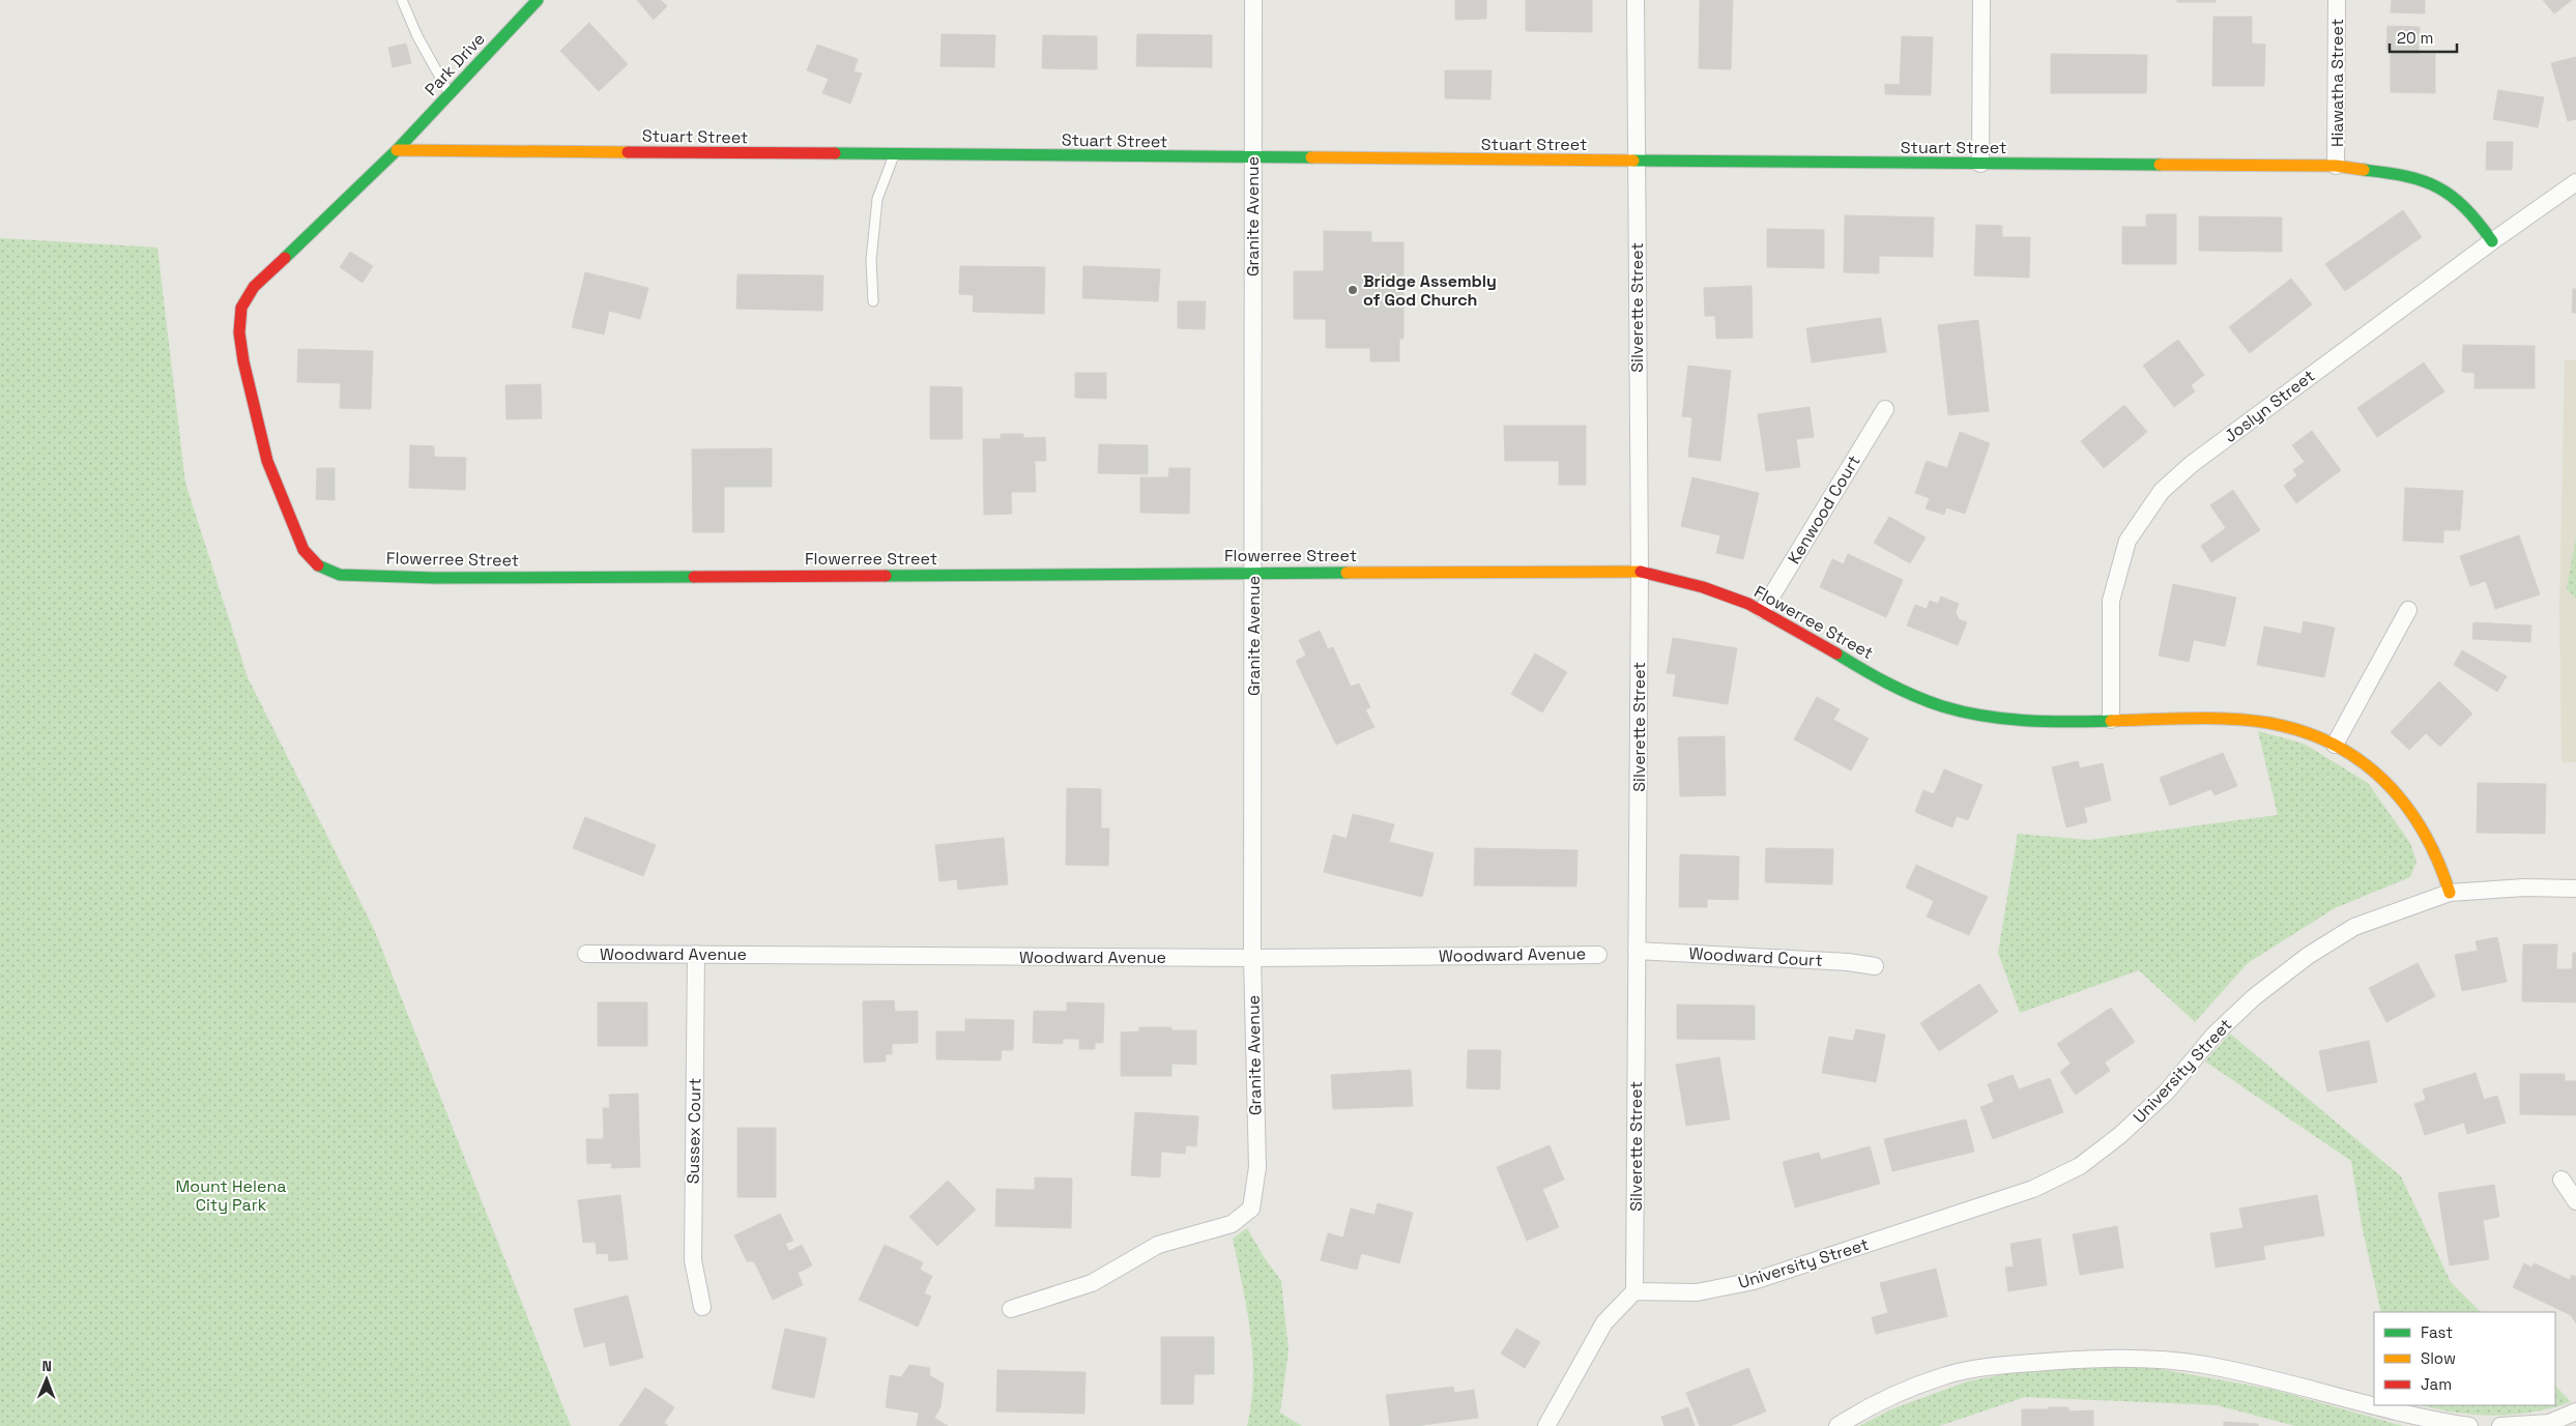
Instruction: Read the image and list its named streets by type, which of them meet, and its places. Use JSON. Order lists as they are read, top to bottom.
{
  "streets": {
    "street": [
      "Park Drive",
      "Hiawatha Street",
      "Stuart Street",
      "Granite Avenue",
      "Silverette Street",
      "Joslyn Street",
      "Kenwood Court",
      "Flowerree Street",
      "Woodward Avenue",
      "Woodward Court",
      "University Street",
      "Sussex Court"
    ]
  },
  "crossings": [
    ["Park Drive", "Stuart Street"],
    ["Park Drive", "Flowerree Street"],
    ["Hiawatha Street", "Stuart Street"],
    ["Stuart Street", "Granite Avenue"],
    ["Stuart Street", "Silverette Street"],
    ["Stuart Street", "Joslyn Street"],
    ["Granite Avenue", "Flowerree Street"],
    ["Granite Avenue", "Woodward Avenue"],
    ["Silverette Street", "Flowerree Street"],
    ["Silverette Street", "Woodward Court"],
    ["Silverette Street", "University Street"],
    ["Joslyn Street", "Flowerree Street"],
    ["Kenwood Court", "Flowerree Street"],
    ["Flowerree Street", "University Street"],
    ["Woodward Avenue", "Sussex Court"]
  ],
  "parks": ["Mount Helena City Park"],
  "places": ["Bridge Assembly of God Church"],
  "legend": ["Fast", "Slow", "Jam"],
  "scale_bar": "20 m",
  "north": "top"
}
